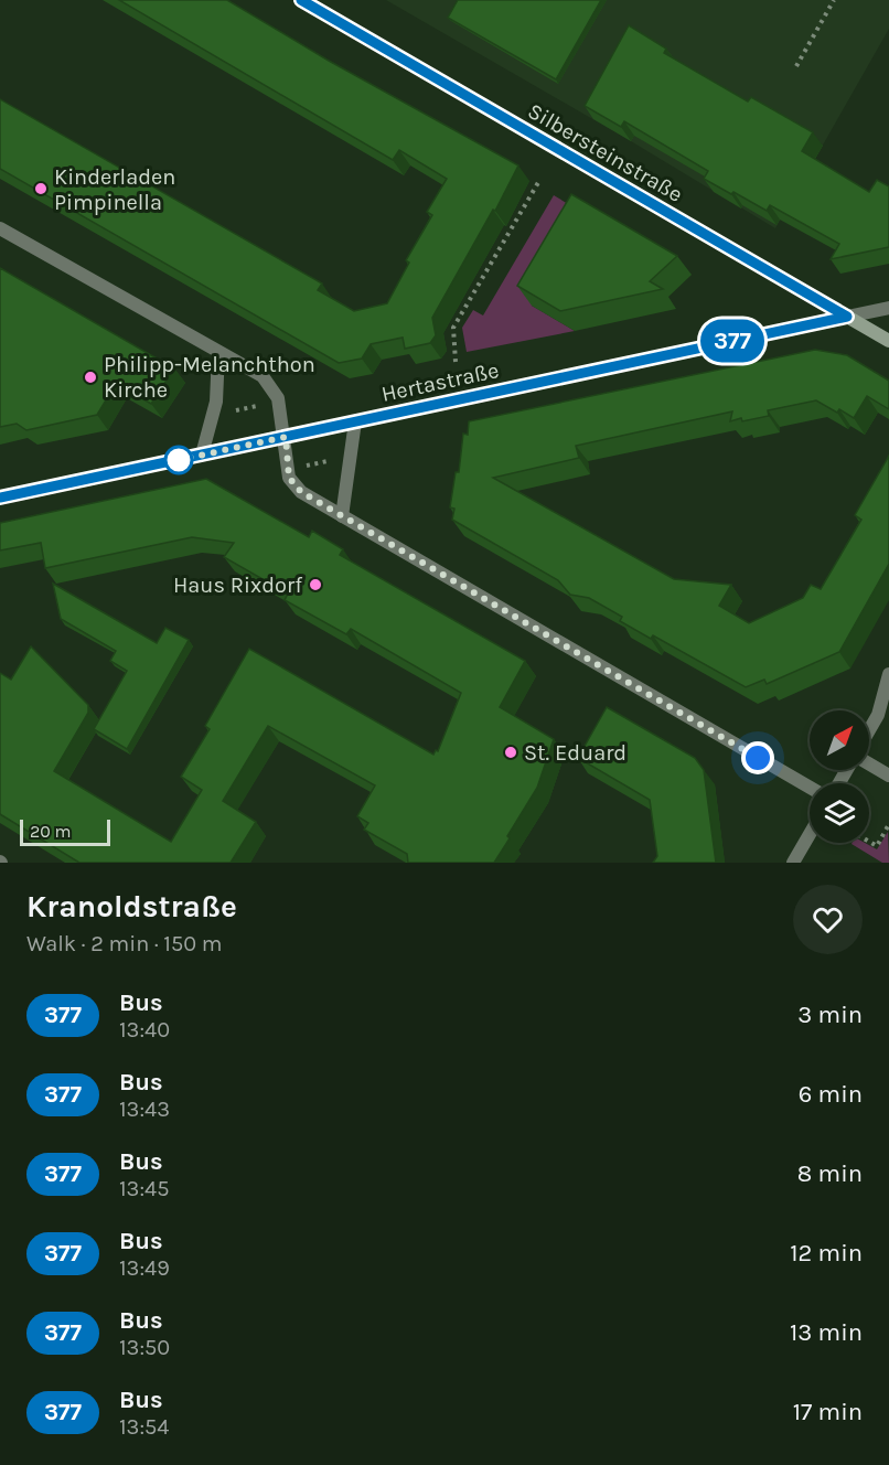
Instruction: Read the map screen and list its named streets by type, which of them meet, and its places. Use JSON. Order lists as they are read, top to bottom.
{
  "streets": {
    "street": ["Silbersteinstraße", "Hertastraße"]
  },
  "crossings": [
    ["Silbersteinstraße", "Hertastraße"]
  ],
  "places": [
    "Kinderladen Pimpinella",
    "Philipp-Melanchthon Kirche",
    "Haus Rixdorf",
    "St. Eduard"
  ],
  "lines": ["bus line 377"],
  "scale_bar": "20 m",
  "north": "top right",
  "page": {
    "on_map": "377",
    "scale": "20 m",
    "heading": ["Kranoldstraße", "Walk · 2 min · 150 m"],
    "list": [
      {
        "mark": "377",
        "name": "Bus",
        "note": "13:40",
        "value": "3 min"
      },
      {
        "mark": "377",
        "name": "Bus",
        "note": "13:43",
        "value": "6 min"
      },
      {
        "mark": "377",
        "name": "Bus",
        "note": "13:45",
        "value": "8 min"
      },
      {
        "mark": "377",
        "name": "Bus",
        "note": "13:49",
        "value": "12 min"
      },
      {
        "mark": "377",
        "name": "Bus",
        "note": "13:50",
        "value": "13 min"
      },
      {
        "mark": "377",
        "name": "Bus",
        "note": "13:54",
        "value": "17 min"
      }
    ]
  }
}
